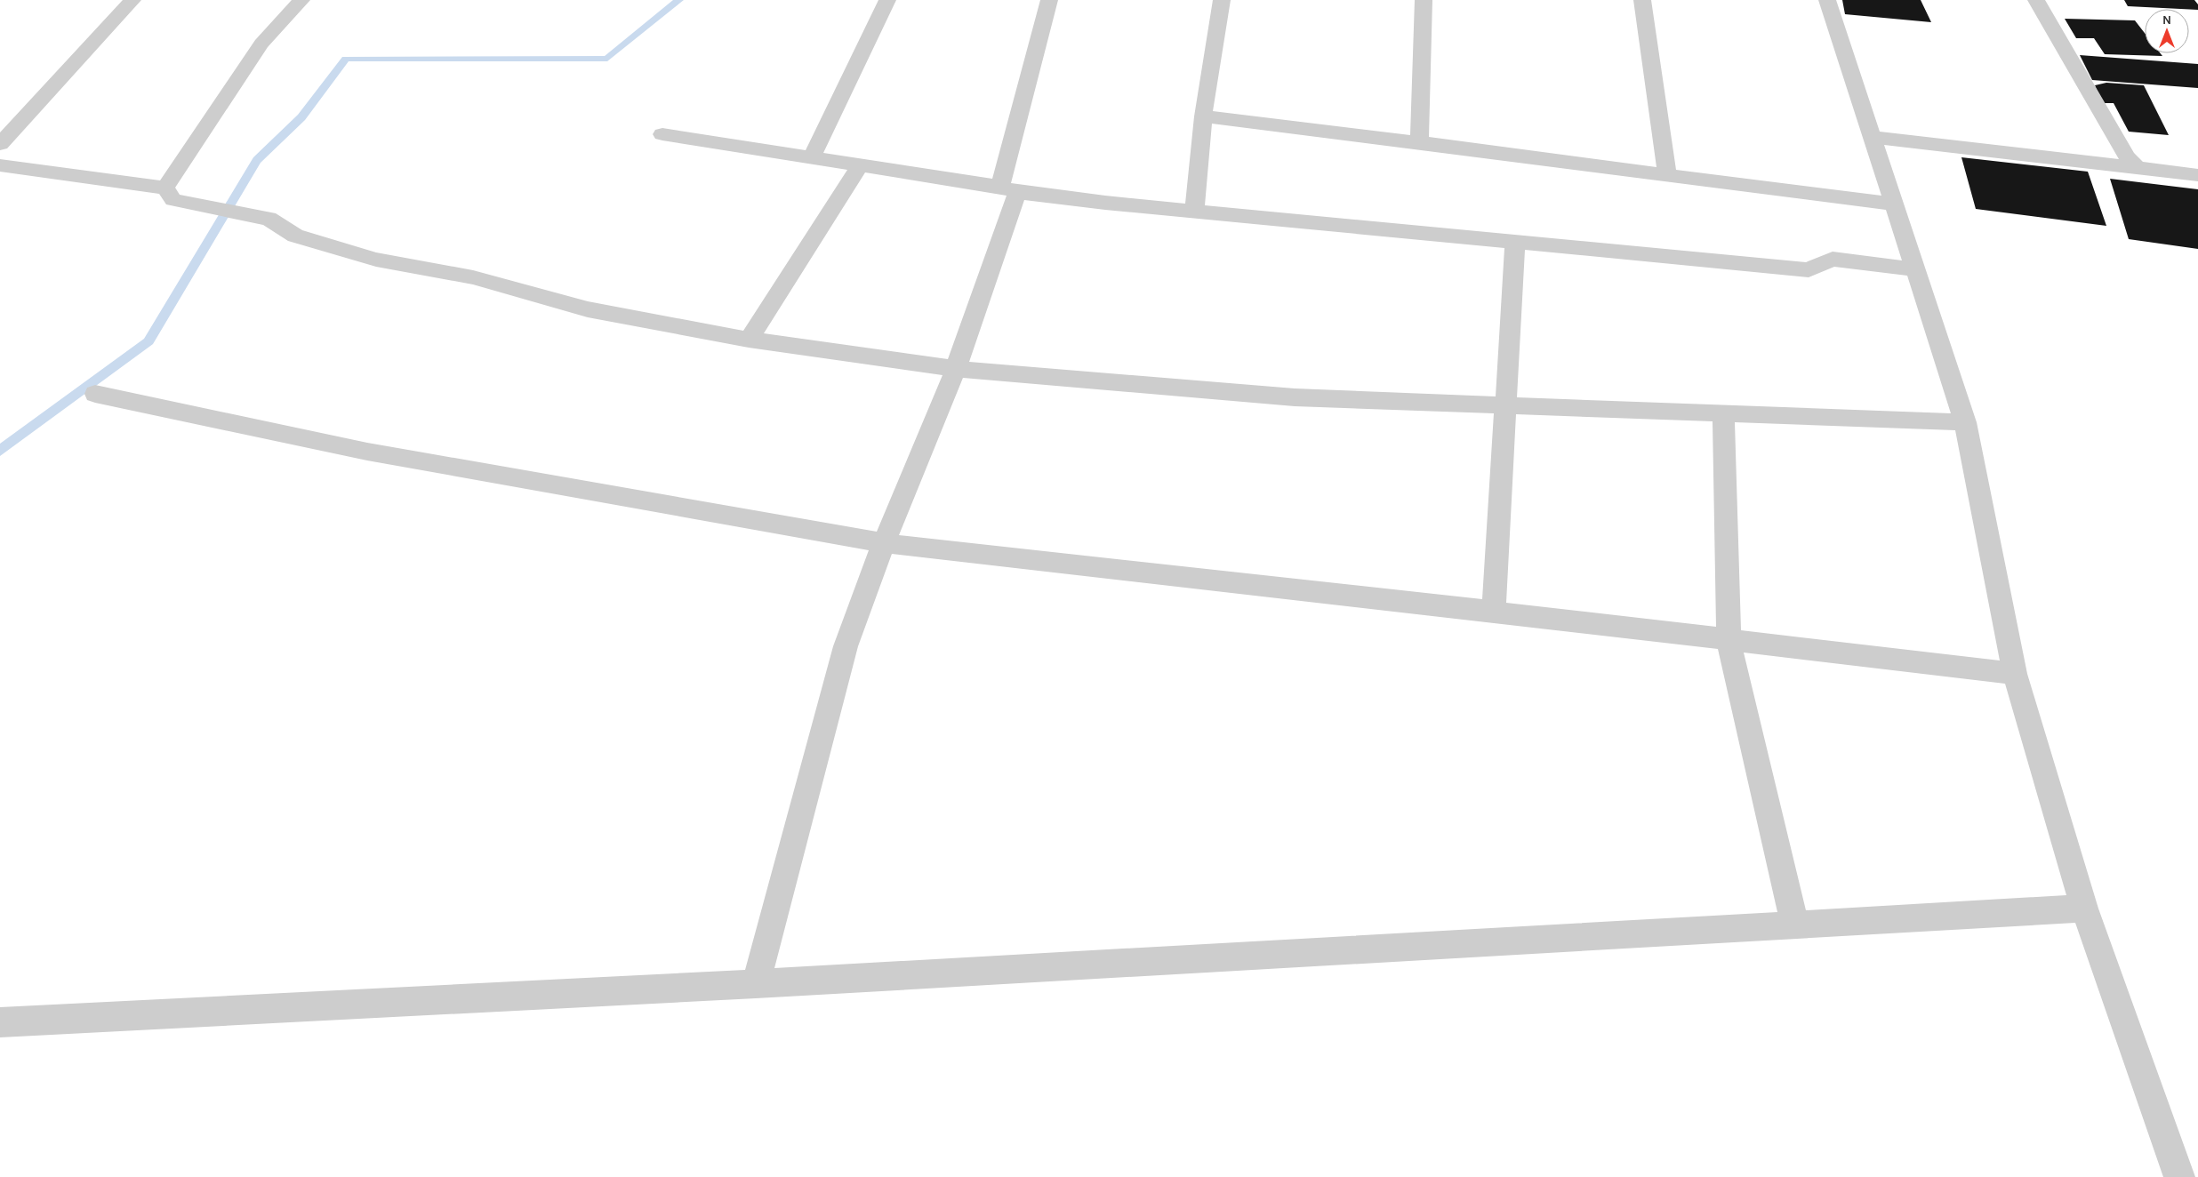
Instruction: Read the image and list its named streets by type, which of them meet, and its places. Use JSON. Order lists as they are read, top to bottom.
{
  "north": "top"
}
